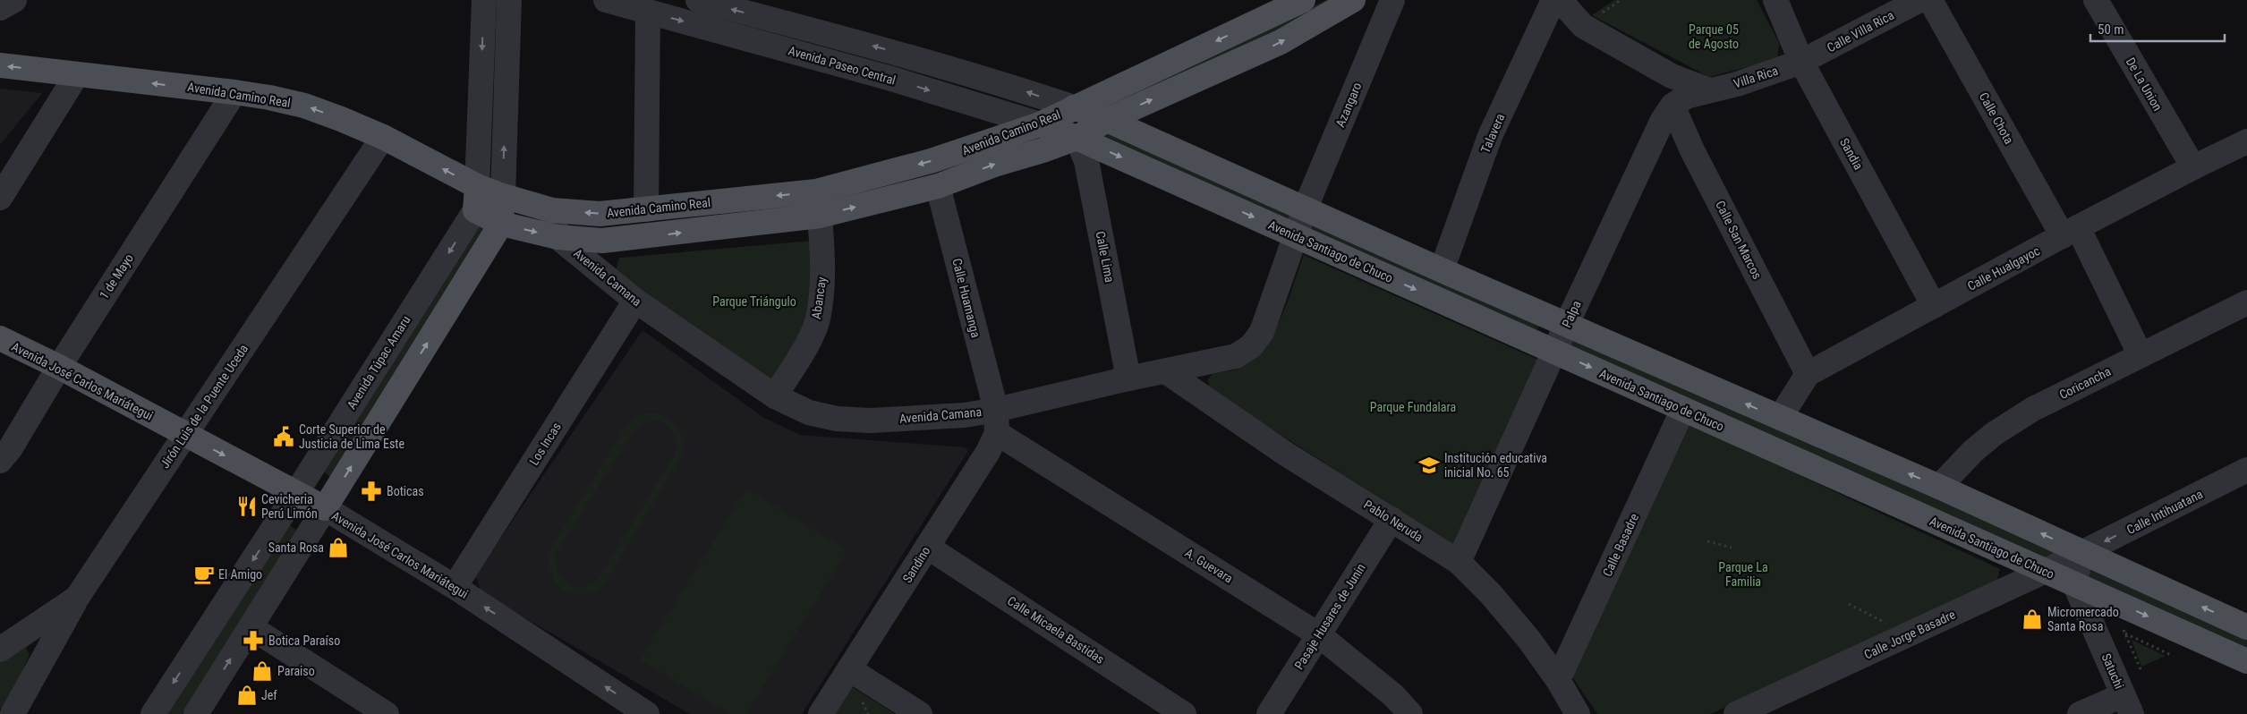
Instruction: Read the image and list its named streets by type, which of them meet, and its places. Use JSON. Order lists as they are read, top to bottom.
{
  "streets": {
    "main road": [
      "Avenida Paseo Central",
      "Avenida Camino Real",
      "Avenida Santiago de Chuco",
      "Avenida Túpac Amaru",
      "Avenida José Carlos Mariátegui"
    ],
    "street": [
      "Calle Villa Rica",
      "Villa Rica",
      "De La Union",
      "Azangaro",
      "Calle Chota",
      "Talavera",
      "Sandia",
      "Calle San Marcos",
      "Calle Lima",
      "Calle Hualgayoc",
      "1 de Mayo",
      "Avenida Camana",
      "Abancay",
      "Calle Huamanga",
      "Palpa",
      "Coricancha",
      "Jirón Luis de la Puente Uceda",
      "Los Incas",
      "Calle Intihuatana",
      "Pablo Neruda",
      "Calle Basadre",
      "Sandino",
      "A. Guevara",
      "Pasaje Husares de Junin",
      "Calle Micaela Bastidas",
      "Calle Jorge Basadre",
      "Satuchi"
    ]
  },
  "crossings": [
    ["Calle Villa Rica", "Villa Rica"],
    ["Calle Villa Rica", "Sandia"],
    ["Avenida Paseo Central", "Avenida Camino Real"],
    ["Avenida Paseo Central", "Avenida Santiago de Chuco"],
    ["Avenida Paseo Central", "Calle Lima"],
    ["Villa Rica", "Sandia"],
    ["Villa Rica", "Palpa"],
    ["De La Union", "Calle Hualgayoc"],
    ["Avenida Camino Real", "Avenida Santiago de Chuco"],
    ["Avenida Camino Real", "Calle Lima"],
    ["Avenida Camino Real", "1 de Mayo"],
    ["Avenida Camino Real", "Avenida Camana"],
    ["Avenida Camino Real", "Abancay"],
    ["Avenida Camino Real", "Calle Huamanga"],
    ["Avenida Camino Real", "Avenida Túpac Amaru"],
    ["Avenida Camino Real", "Jirón Luis de la Puente Uceda"],
    ["Azangaro", "Avenida Camana"],
    ["Calle Chota", "Calle Hualgayoc"],
    ["Calle Chota", "Coricancha"],
    ["Sandia", "Calle Hualgayoc"],
    ["Calle San Marcos", "Calle Hualgayoc"],
    ["Calle San Marcos", "Palpa"],
    ["Avenida Santiago de Chuco", "Calle Lima"],
    ["Avenida Santiago de Chuco", "Avenida Camana"],
    ["Avenida Santiago de Chuco", "Palpa"],
    ["Avenida Santiago de Chuco", "Calle Basadre"],
    ["Avenida Santiago de Chuco", "Calle Jorge Basadre"],
    ["Avenida Santiago de Chuco", "Satuchi"],
    ["Calle Lima", "Avenida Camana"],
    ["1 de Mayo", "Avenida José Carlos Mariátegui"],
    ["Avenida Camana", "Abancay"],
    ["Avenida Camana", "Calle Huamanga"],
    ["Avenida Camana", "Los Incas"],
    ["Avenida Camana", "Pablo Neruda"],
    ["Avenida Camana", "Sandino"],
    ["Avenida Camana", "A. Guevara"],
    ["Calle Huamanga", "Sandino"],
    ["Calle Huamanga", "A. Guevara"],
    ["Palpa", "Pablo Neruda"],
    ["Avenida Túpac Amaru", "Avenida José Carlos Mariátegui"],
    ["Avenida José Carlos Mariátegui", "Jirón Luis de la Puente Uceda"],
    ["Avenida José Carlos Mariátegui", "Los Incas"],
    ["Calle Intihuatana", "Calle Jorge Basadre"],
    ["Pablo Neruda", "Calle Basadre"],
    ["Pablo Neruda", "Pasaje Husares de Junin"],
    ["Sandino", "A. Guevara"],
    ["Sandino", "Calle Micaela Bastidas"],
    ["A. Guevara", "Pasaje Husares de Junin"]
  ],
  "one_way": ["Calle Intihuatana"],
  "parks": [
    "Parque 05 de Agosto",
    "Parque Triángulo",
    "Parque Fundalara",
    "Parque La Familia"
  ],
  "places": {
    "public building": ["Corte Superior de Justicia de Lima Este"],
    "school or university": ["Institución educativa inicial No. 65"],
    "pharmacy": ["Boticas", "Botica Paraíso"],
    "restaurant": ["Cevicheria Perú Limón"],
    "shop": [
      "Santa Rosa",
      "Micromercado Santa Rosa",
      "Paraiso",
      "Jef"
    ],
    "cafe": ["El Amigo"]
  },
  "scale_bar": "50 m"
}
